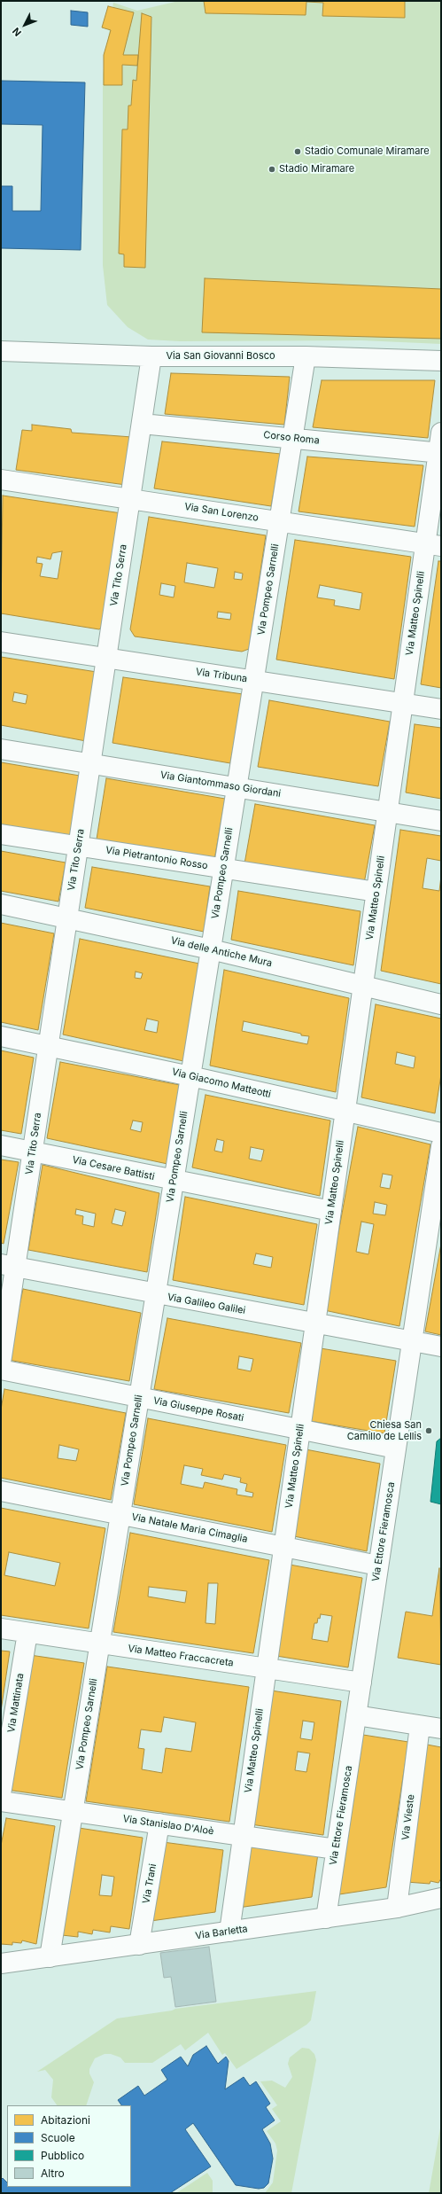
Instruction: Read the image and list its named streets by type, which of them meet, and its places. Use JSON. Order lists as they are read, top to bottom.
{
  "streets": {
    "street": [
      "Via San Giovanni Bosco",
      "Corso Roma",
      "Via San Lorenzo",
      "Via Tito Serra",
      "Via Pompeo Sarnelli",
      "Via Matteo Spinelli",
      "Via Tribuna",
      "Via Giantommaso Giordani",
      "Via Pietrantonio Rosso",
      "Via delle Antiche Mura",
      "Via Giacomo Matteotti",
      "Via Cesare Battisti",
      "Via Galileo Galilei",
      "Via Giuseppe Rosati",
      "Via Natale Maria Cimaglia",
      "Via Ettore Fieramosca",
      "Via Matteo Fraccacreta",
      "Via Mattinata",
      "Via Vieste",
      "Via Stanislao D'Aloè",
      "Via Trani",
      "Via Barletta"
    ]
  },
  "crossings": [
    ["Via San Giovanni Bosco", "Via Tito Serra"],
    ["Via San Giovanni Bosco", "Via Pompeo Sarnelli"],
    ["Corso Roma", "Via Tito Serra"],
    ["Corso Roma", "Via Pompeo Sarnelli"],
    ["Corso Roma", "Via Matteo Spinelli"],
    ["Via San Lorenzo", "Via Tito Serra"],
    ["Via San Lorenzo", "Via Pompeo Sarnelli"],
    ["Via San Lorenzo", "Via Matteo Spinelli"],
    ["Via Tito Serra", "Via Tribuna"],
    ["Via Tito Serra", "Via Giantommaso Giordani"],
    ["Via Tito Serra", "Via Pietrantonio Rosso"],
    ["Via Tito Serra", "Via delle Antiche Mura"],
    ["Via Tito Serra", "Via Giacomo Matteotti"],
    ["Via Tito Serra", "Via Cesare Battisti"],
    ["Via Tito Serra", "Via Galileo Galilei"],
    ["Via Pompeo Sarnelli", "Via Tribuna"],
    ["Via Pompeo Sarnelli", "Via Giantommaso Giordani"],
    ["Via Pompeo Sarnelli", "Via Pietrantonio Rosso"],
    ["Via Pompeo Sarnelli", "Via delle Antiche Mura"],
    ["Via Pompeo Sarnelli", "Via Giacomo Matteotti"],
    ["Via Pompeo Sarnelli", "Via Cesare Battisti"],
    ["Via Pompeo Sarnelli", "Via Galileo Galilei"],
    ["Via Pompeo Sarnelli", "Via Giuseppe Rosati"],
    ["Via Pompeo Sarnelli", "Via Natale Maria Cimaglia"],
    ["Via Pompeo Sarnelli", "Via Matteo Fraccacreta"],
    ["Via Pompeo Sarnelli", "Via Stanislao D'Aloè"],
    ["Via Pompeo Sarnelli", "Via Barletta"],
    ["Via Matteo Spinelli", "Via Tribuna"],
    ["Via Matteo Spinelli", "Via Giantommaso Giordani"],
    ["Via Matteo Spinelli", "Via Pietrantonio Rosso"],
    ["Via Matteo Spinelli", "Via delle Antiche Mura"],
    ["Via Matteo Spinelli", "Via Giacomo Matteotti"],
    ["Via Matteo Spinelli", "Via Cesare Battisti"],
    ["Via Matteo Spinelli", "Via Galileo Galilei"],
    ["Via Matteo Spinelli", "Via Giuseppe Rosati"],
    ["Via Matteo Spinelli", "Via Natale Maria Cimaglia"],
    ["Via Matteo Spinelli", "Via Matteo Fraccacreta"],
    ["Via Matteo Spinelli", "Via Stanislao D'Aloè"],
    ["Via Matteo Spinelli", "Via Barletta"],
    ["Via Galileo Galilei", "Via Ettore Fieramosca"],
    ["Via Giuseppe Rosati", "Via Ettore Fieramosca"],
    ["Via Natale Maria Cimaglia", "Via Ettore Fieramosca"],
    ["Via Ettore Fieramosca", "Via Matteo Fraccacreta"],
    ["Via Ettore Fieramosca", "Via Stanislao D'Aloè"],
    ["Via Ettore Fieramosca", "Via Barletta"],
    ["Via Matteo Fraccacreta", "Via Mattinata"],
    ["Via Vieste", "Via Barletta"],
    ["Via Stanislao D'Aloè", "Via Trani"],
    ["Via Trani", "Via Barletta"]
  ],
  "places": ["Stadio Comunale Miramare", "Stadio Miramare", "Chiesa San Camillo de Lellis"],
  "legend": [
    "Abitazioni",
    "Scuole",
    "Pubblico",
    "Altro"
  ],
  "north": "bottom left"
}
